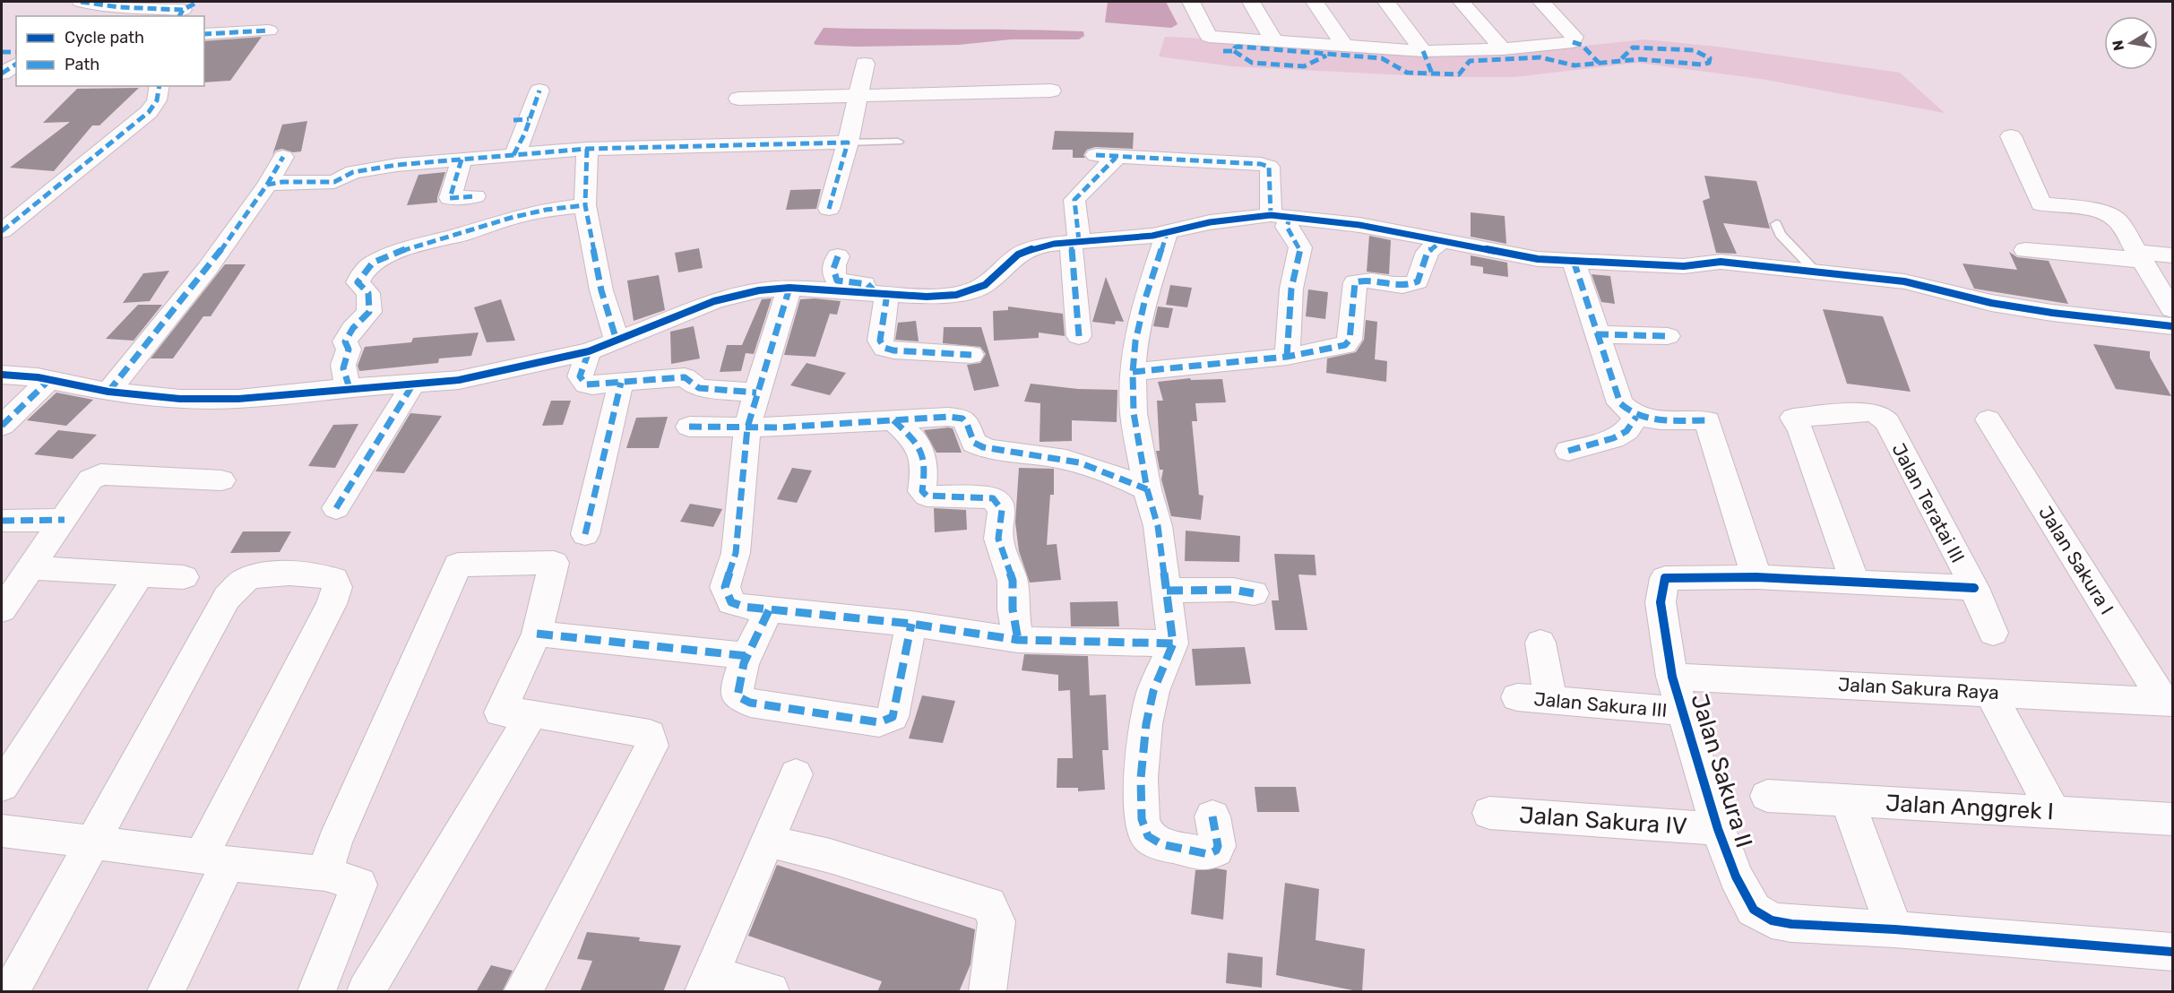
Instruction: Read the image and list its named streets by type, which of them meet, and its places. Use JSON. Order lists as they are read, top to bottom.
{
  "streets": {
    "street": [
      "Jalan Teratai III",
      "Jalan Sakura I",
      "Jalan Sakura Raya",
      "Jalan Sakura III",
      "Jalan Sakura II",
      "Jalan Anggrek I",
      "Jalan Sakura IV"
    ]
  },
  "crossings": [
    ["Jalan Sakura I", "Jalan Sakura Raya"],
    ["Jalan Sakura Raya", "Jalan Sakura II"],
    ["Jalan Sakura III", "Jalan Sakura II"],
    ["Jalan Sakura II", "Jalan Sakura IV"]
  ],
  "legend": ["Cycle path", "Path"],
  "north": "left"
}
